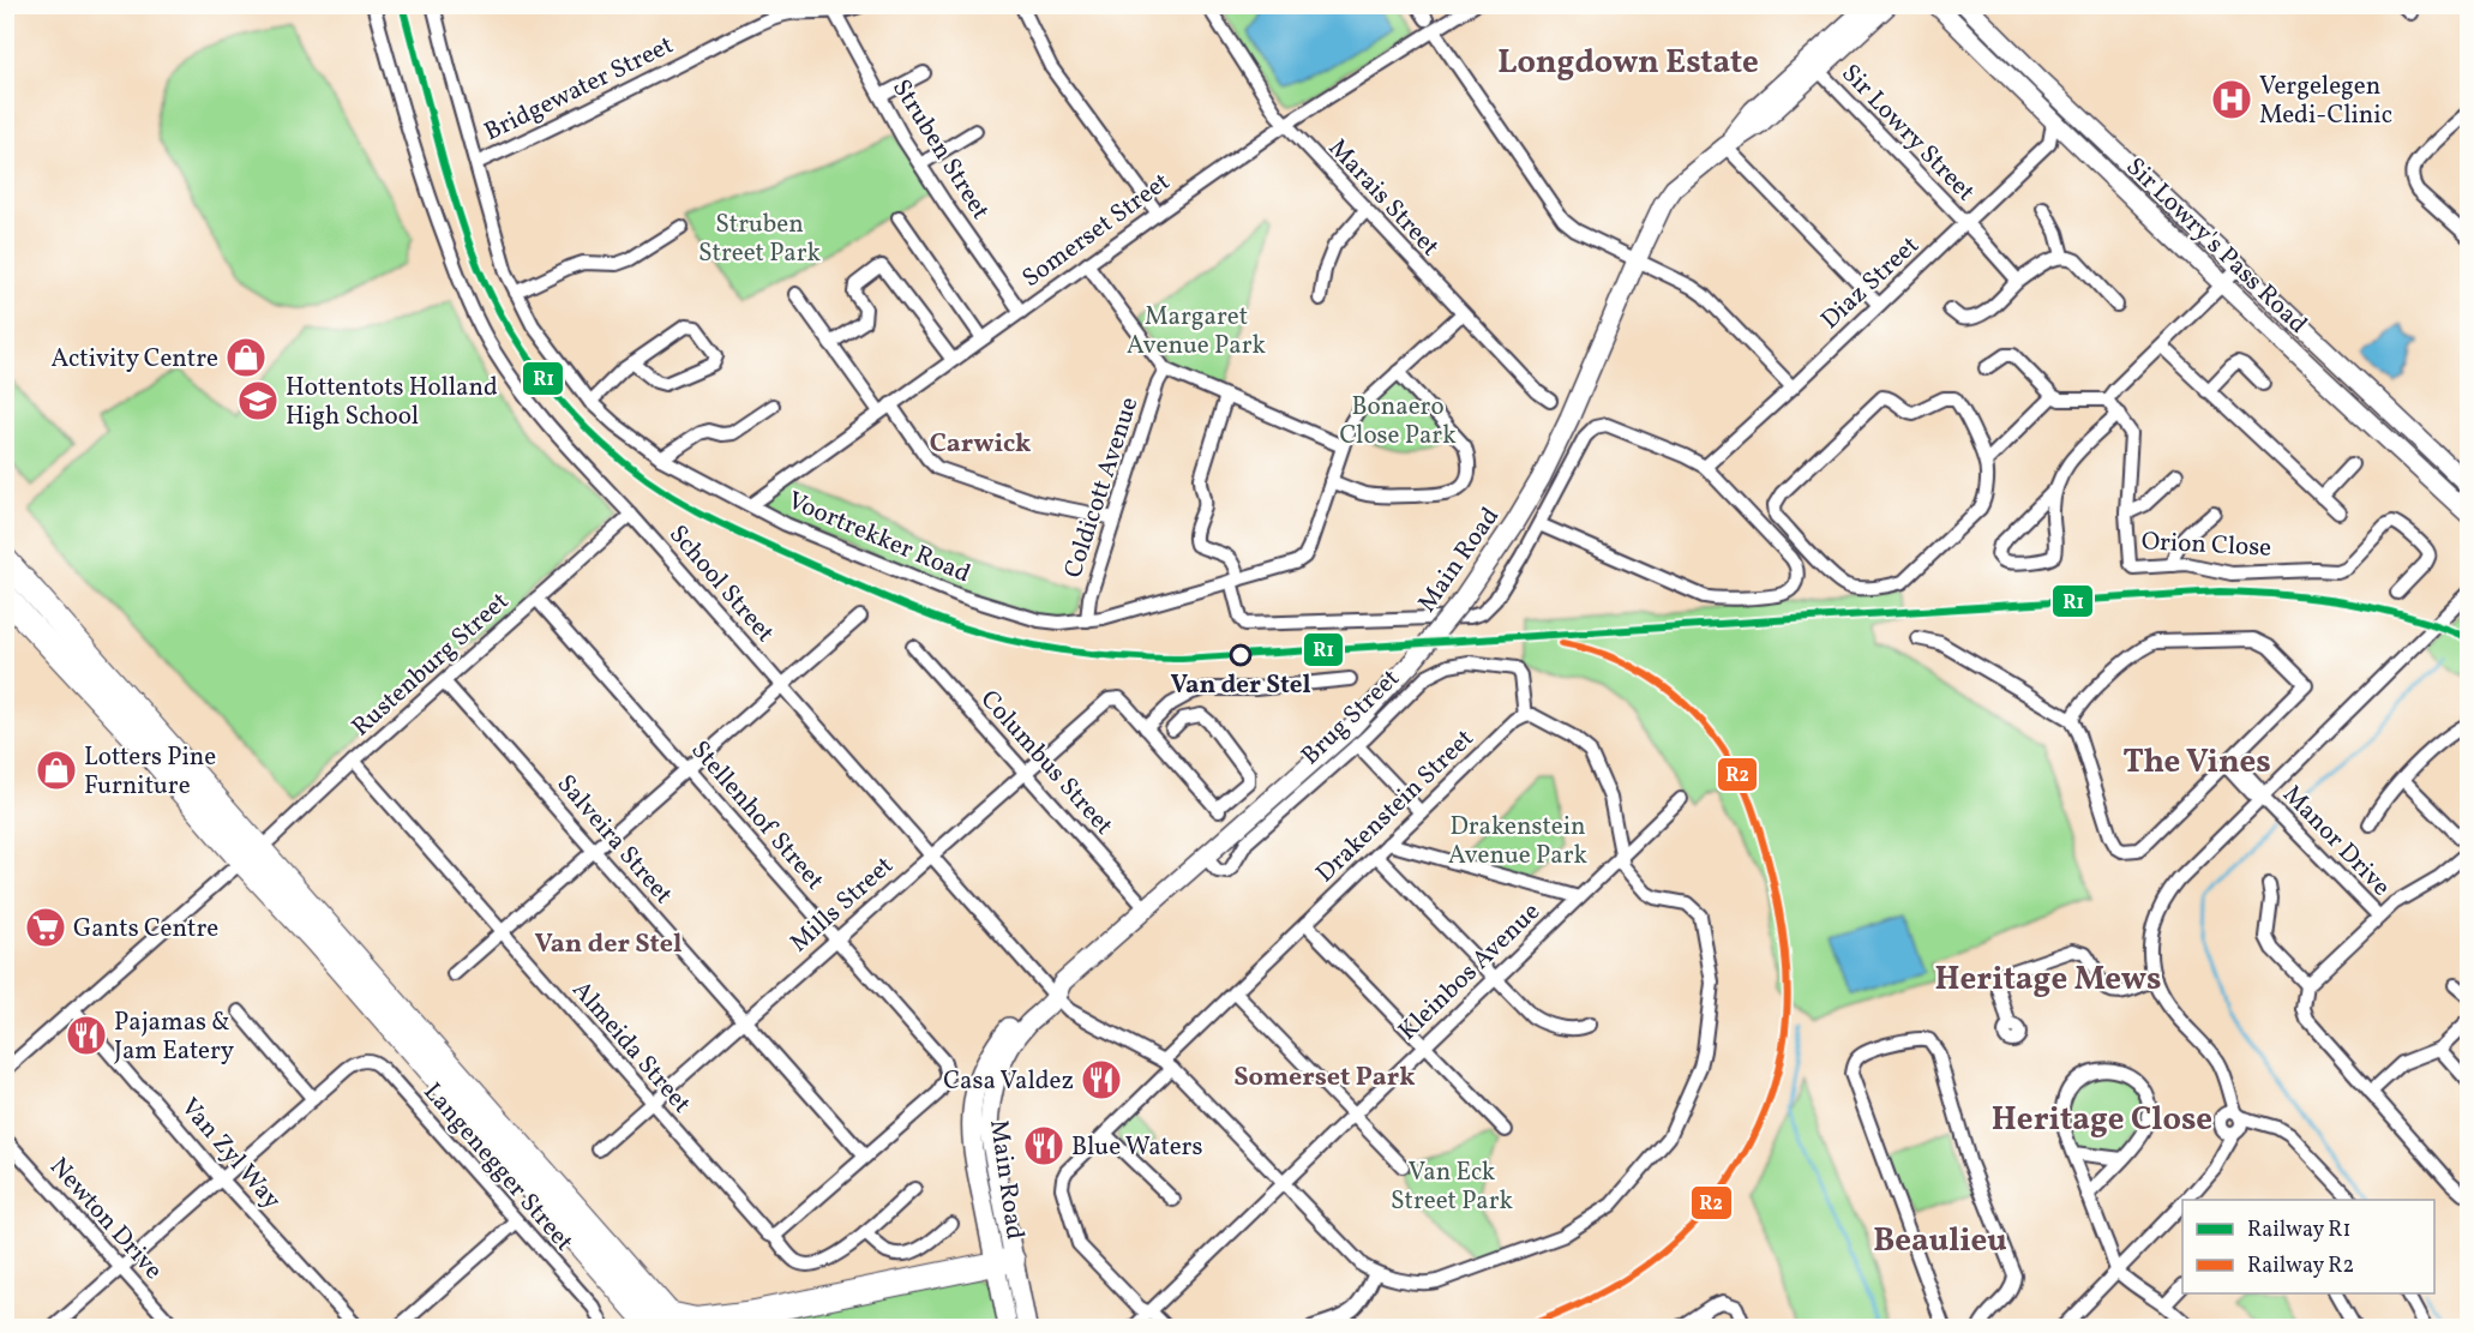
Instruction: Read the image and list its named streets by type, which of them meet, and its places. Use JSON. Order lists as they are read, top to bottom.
{
  "streets": {
    "main road": ["Sir Lowry's Pass Road", "Main Road"],
    "street": [
      "Bridgewater Street",
      "Sir Lowry Street",
      "Struben Street",
      "Marais Street",
      "Somerset Street",
      "Diaz Street",
      "Coldicott Avenue",
      "Voortrekker Road",
      "Orion Close",
      "School Street",
      "Rustenburg Street",
      "Brug Street",
      "Columbus Street",
      "Drakenstein Street",
      "Stellenhof Street",
      "Salveira Street",
      "Manor Drive",
      "Mills Street",
      "Kleinbos Avenue",
      "Almeida Street",
      "Van Zyl Way",
      "Langenegger Street",
      "Newton Drive"
    ]
  },
  "crossings": [
    ["Bridgewater Street", "Struben Street"],
    ["Bridgewater Street", "Voortrekker Road"],
    ["Sir Lowry Street", "Diaz Street"],
    ["Sir Lowry Street", "Main Road"],
    ["Struben Street", "Somerset Street"],
    ["Marais Street", "Somerset Street"],
    ["Marais Street", "Voortrekker Road"],
    ["Somerset Street", "Voortrekker Road"],
    ["Sir Lowry's Pass Road", "Diaz Street"],
    ["Coldicott Avenue", "Voortrekker Road"],
    ["Main Road", "School Street"],
    ["Main Road", "Brug Street"],
    ["Main Road", "Columbus Street"],
    ["School Street", "Rustenburg Street"],
    ["School Street", "Drakenstein Street"],
    ["School Street", "Mills Street"],
    ["School Street", "Kleinbos Avenue"],
    ["Rustenburg Street", "Stellenhof Street"],
    ["Rustenburg Street", "Salveira Street"],
    ["Rustenburg Street", "Almeida Street"],
    ["Rustenburg Street", "Van Zyl Way"],
    ["Brug Street", "Drakenstein Street"],
    ["Columbus Street", "Mills Street"],
    ["Drakenstein Street", "Kleinbos Avenue"],
    ["Stellenhof Street", "Salveira Street"],
    ["Stellenhof Street", "Mills Street"],
    ["Salveira Street", "Mills Street"],
    ["Mills Street", "Almeida Street"]
  ],
  "districts": [
    "Longdown Estate",
    "Carwick",
    "The Vines",
    "Van der Stel",
    "Heritage Mews",
    "Somerset Park",
    "Heritage Close",
    "Beaulieu"
  ],
  "parks": [
    "Struben Street Park",
    "Margaret Avenue Park",
    "Bonaero Close Park",
    "Drakenstein Avenue Park",
    "Van Eck Street Park"
  ],
  "places": {
    "hospital": ["Vergelegen Medi-Clinic"],
    "shop": ["Activity Centre", "Lotters Pine Furniture"],
    "school or university": ["Hottentots Holland High School"],
    "other": ["Van der Stel"],
    "supermarket": ["Gants Centre"],
    "restaurant": ["Pajamas & Jam Eatery", "Casa Valdez", "Blue Waters"]
  },
  "lines": ["rail line R1", "rail line R2"],
  "legend": ["Railway R1", "Railway R2"]
}
